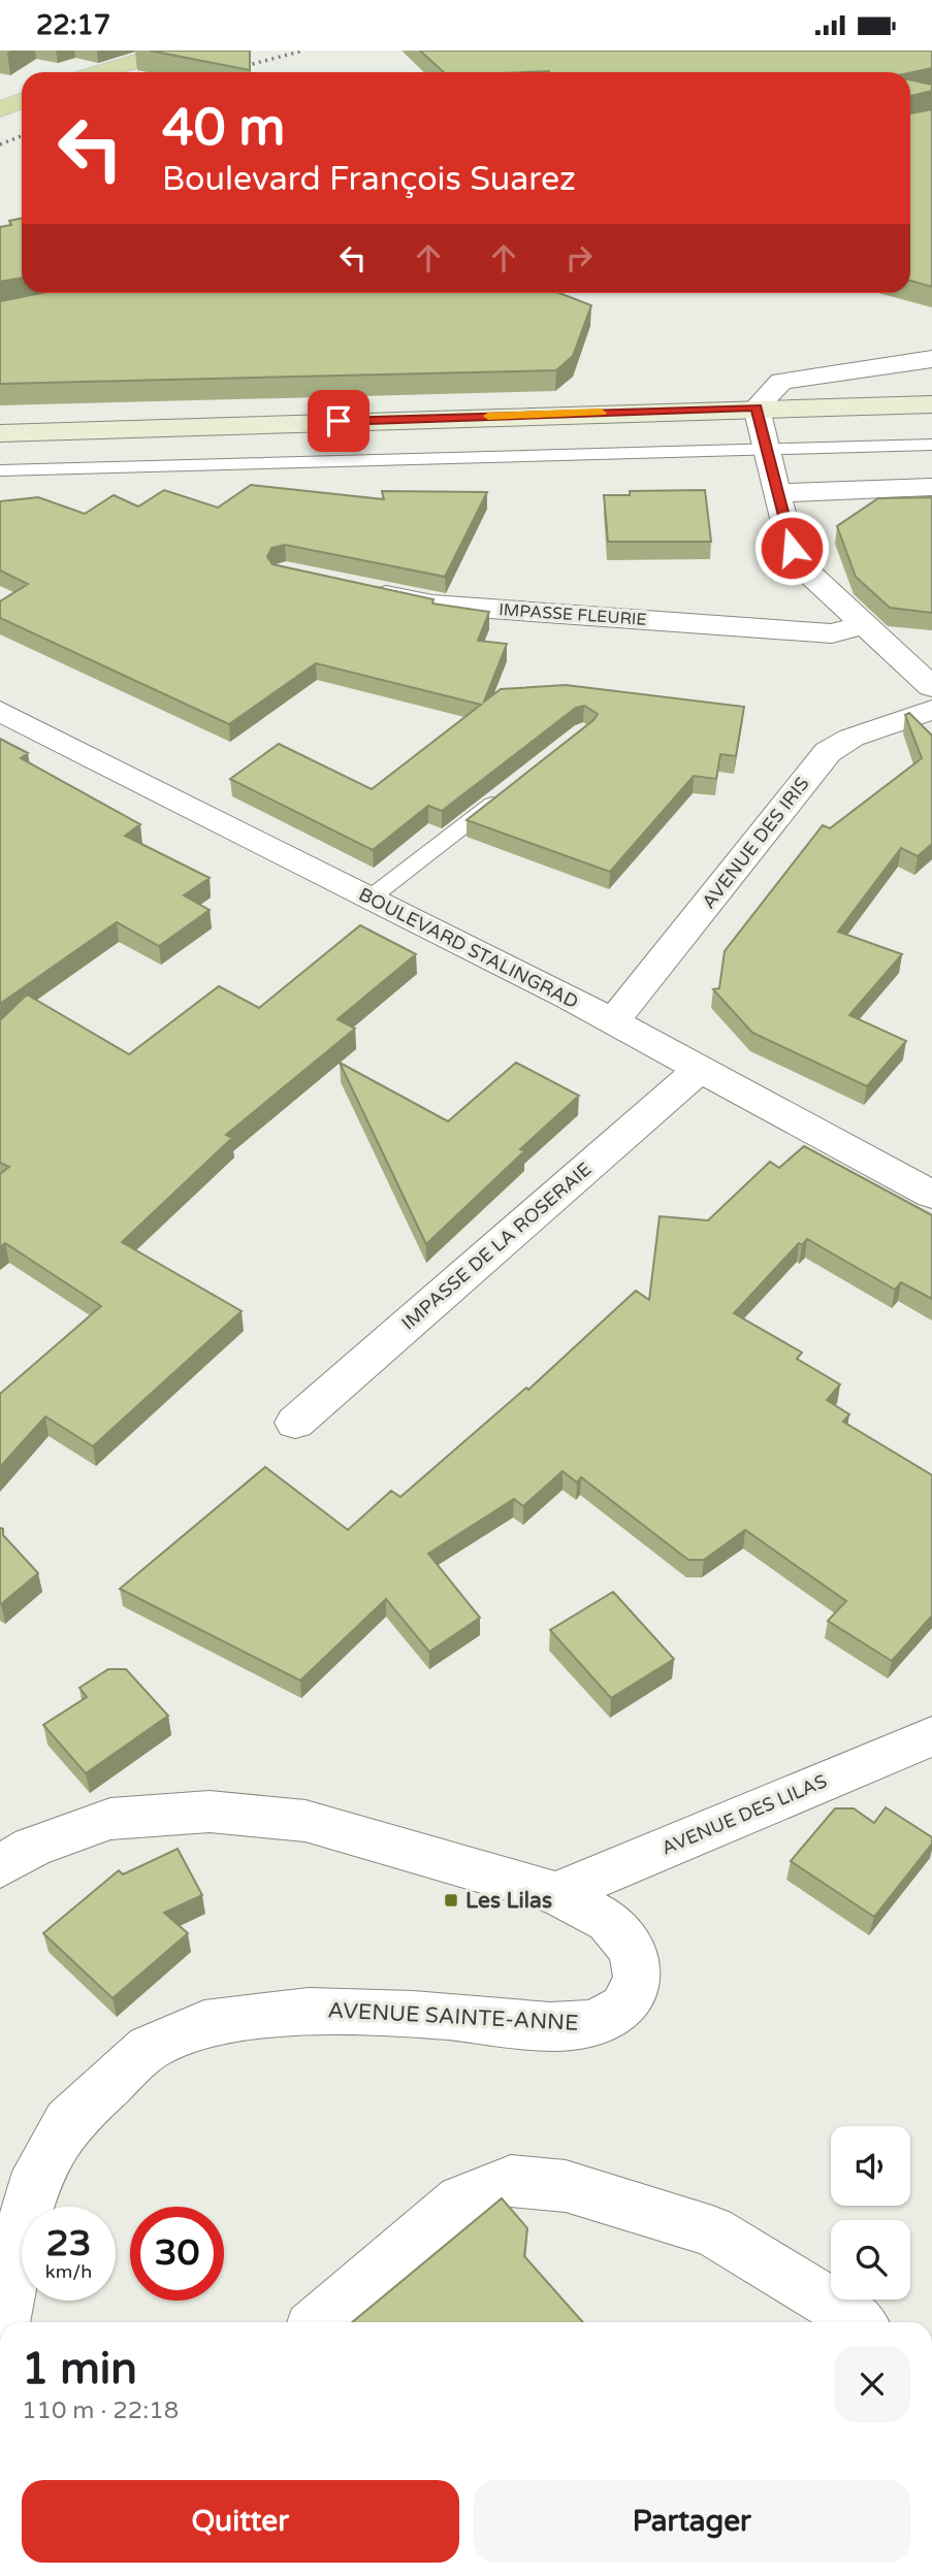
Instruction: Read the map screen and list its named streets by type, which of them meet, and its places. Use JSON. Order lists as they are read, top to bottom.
{
  "streets": {
    "street": [
      "IMPASSE FLEURIE",
      "AVENUE DES IRIS",
      "BOULEVARD STALINGRAD",
      "IMPASSE DE LA ROSERAIE",
      "AVENUE DES LILAS",
      "AVENUE SAINTE-ANNE"
    ]
  },
  "crossings": [
    ["AVENUE DES IRIS", "BOULEVARD STALINGRAD"],
    ["BOULEVARD STALINGRAD", "IMPASSE DE LA ROSERAIE"],
    ["AVENUE DES LILAS", "AVENUE SAINTE-ANNE"]
  ],
  "places": {
    "transit": ["Les Lilas"]
  },
  "page": {
    "status": "22:17",
    "turn": ["40 m", "Boulevard François Suarez"],
    "speed": "23 km/h",
    "limit": "30",
    "heading": ["1 min", "110 m · 22:18"],
    "buttons": ["Quitter", "Partager"]
  }
}
